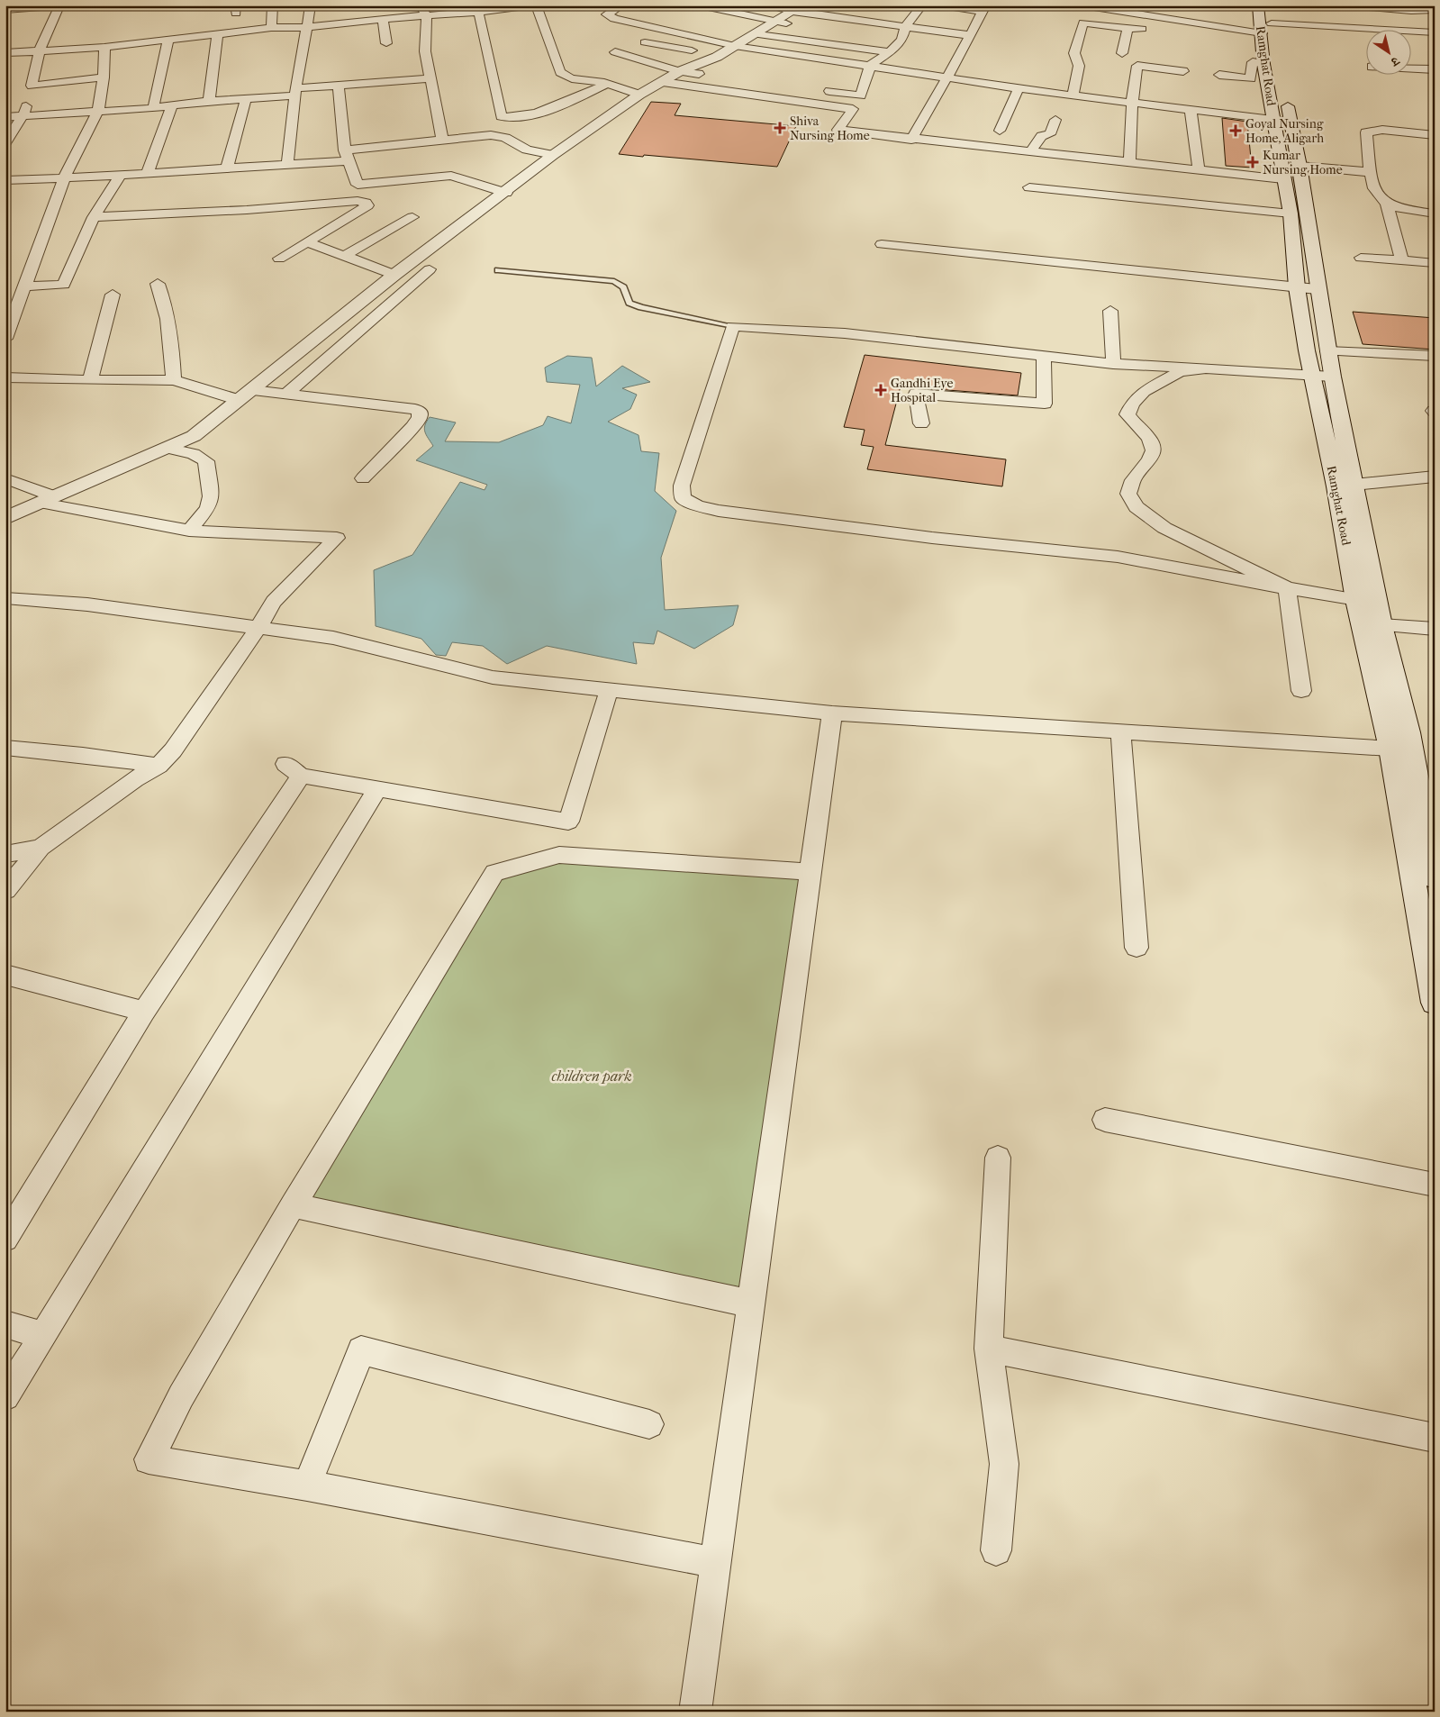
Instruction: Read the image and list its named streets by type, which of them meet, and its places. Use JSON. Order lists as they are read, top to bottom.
{
  "streets": {
    "main road": ["Ramghat Road"]
  },
  "parks": ["children park"],
  "places": {
    "health": [
      "Shiva Nursing Home",
      "Goyal Nursing Home, Aligarh",
      "Kumar Nursing Home",
      "Gandhi Eye Hospital"
    ]
  },
  "north": "bottom right"
}
